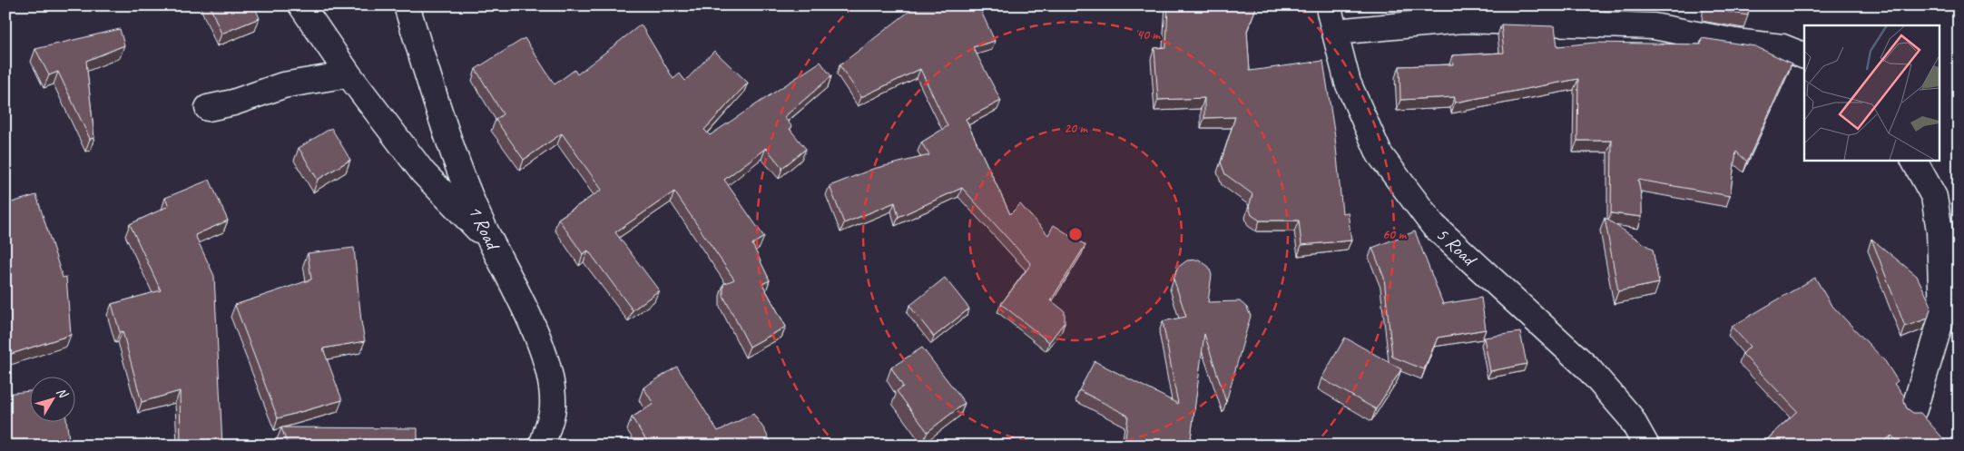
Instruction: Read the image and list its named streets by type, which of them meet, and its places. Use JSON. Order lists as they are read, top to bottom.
{
  "streets": {
    "street": ["1 Road", "5 Road"]
  },
  "north": "top right",
  "rings": ["40 m", "20 m", "60 m"]
}
